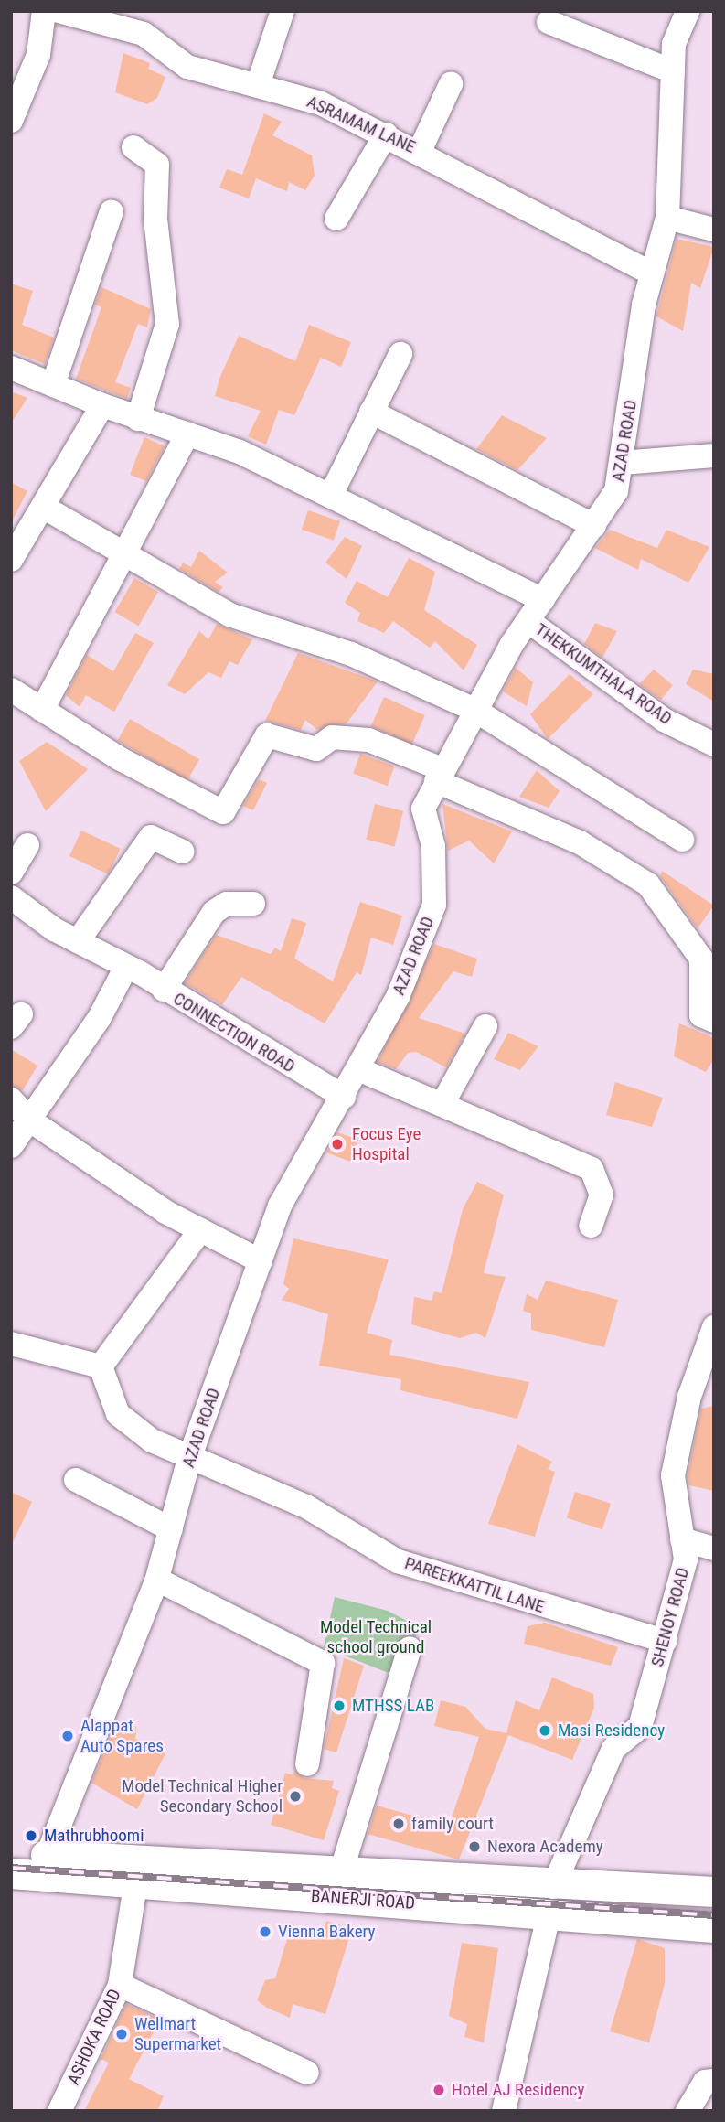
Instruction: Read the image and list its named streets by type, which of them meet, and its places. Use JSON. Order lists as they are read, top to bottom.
{
  "streets": {
    "main road": ["BANERJI ROAD"],
    "street": [
      "ASRAMAM LANE",
      "AZAD ROAD",
      "THEKKUMTHALA ROAD",
      "CONNECTION ROAD",
      "PAREEKKATTIL LANE",
      "SHENOY ROAD",
      "ASHOKA ROAD"
    ]
  },
  "crossings": [
    ["ASRAMAM LANE", "AZAD ROAD"],
    ["AZAD ROAD", "THEKKUMTHALA ROAD"],
    ["AZAD ROAD", "CONNECTION ROAD"],
    ["AZAD ROAD", "PAREEKKATTIL LANE"],
    ["AZAD ROAD", "BANERJI ROAD"],
    ["PAREEKKATTIL LANE", "SHENOY ROAD"],
    ["SHENOY ROAD", "BANERJI ROAD"],
    ["BANERJI ROAD", "ASHOKA ROAD"]
  ],
  "parks": ["Model Technical school ground"],
  "places": [
    "Focus Eye Hospital",
    "MTHSS LAB",
    "Masi Residency",
    "Alappat Auto Spares",
    "Model Technical Higher Secondary School",
    "family court",
    "Mathrubhoomi",
    "Nexora Academy",
    "Vienna Bakery",
    "Wellmart Supermarket",
    "Hotel AJ Residency"
  ]
}
